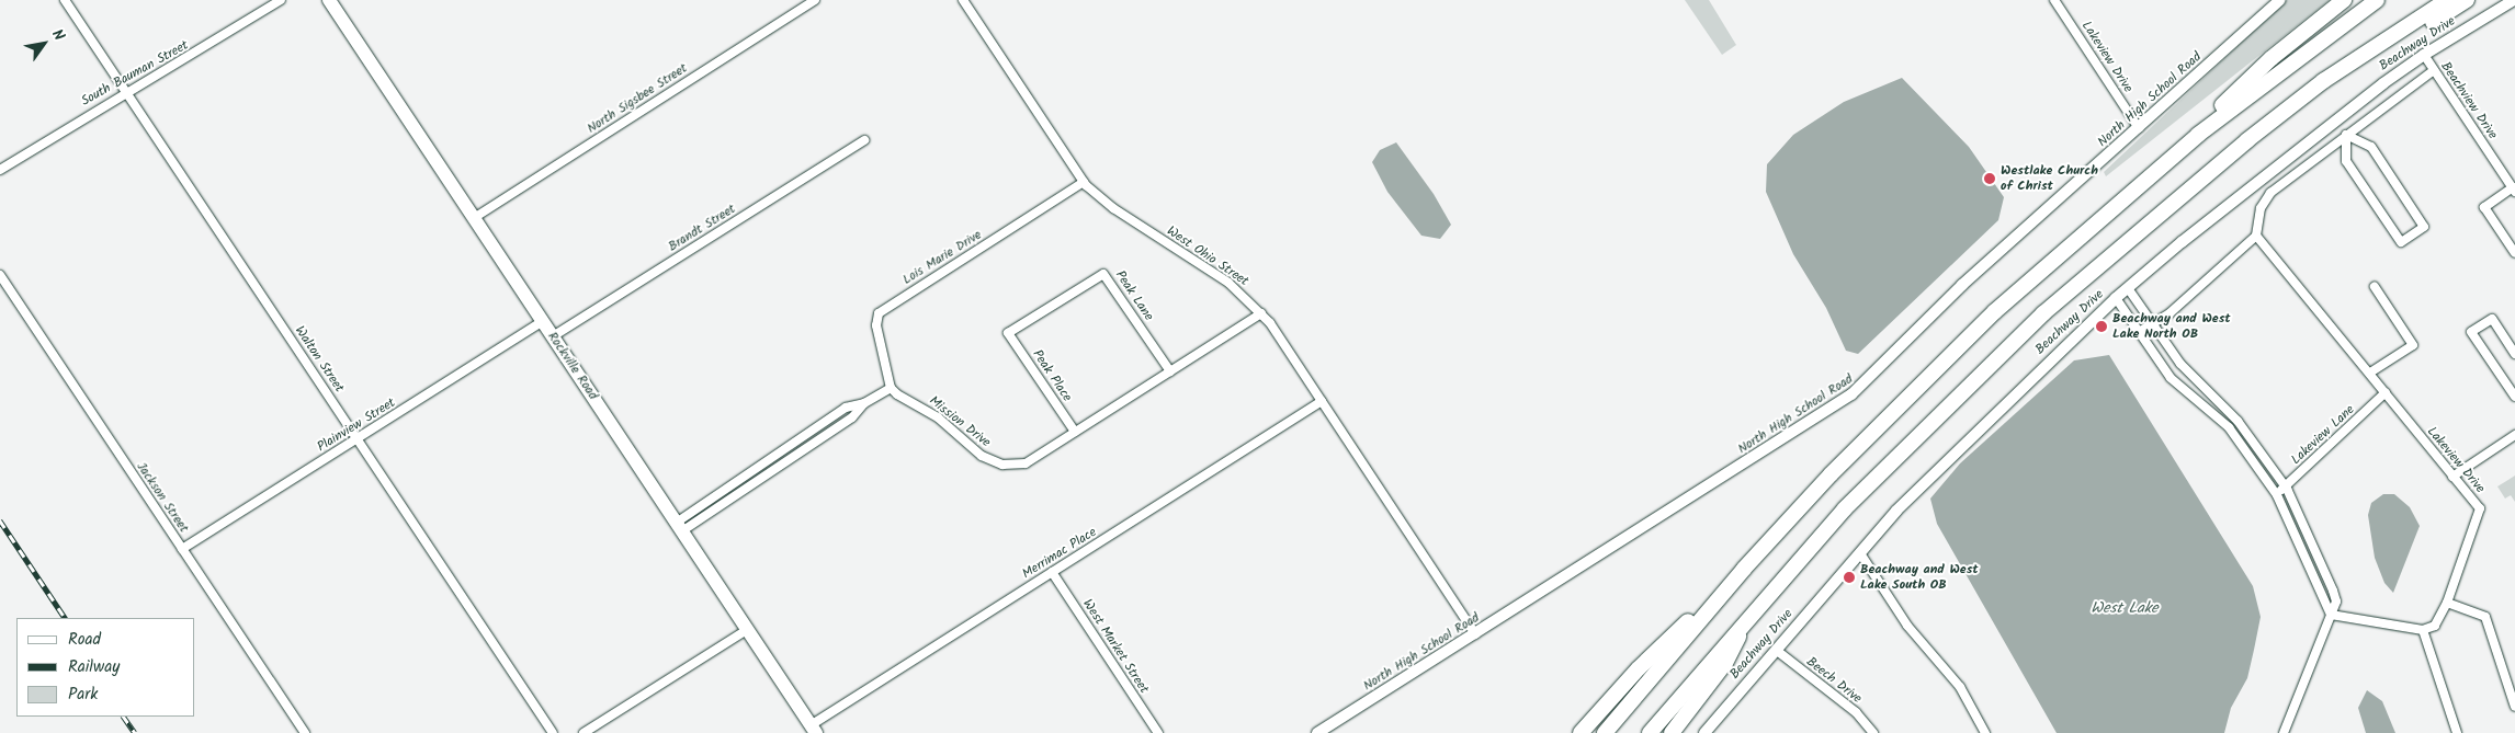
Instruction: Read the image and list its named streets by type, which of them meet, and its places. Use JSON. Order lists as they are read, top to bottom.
{
  "streets": {
    "main road": ["Rockville Road"],
    "street": [
      "Beachway Drive",
      "Lakeview Drive",
      "South Bauman Street",
      "North Sigsbee Street",
      "North High School Road",
      "Beachview Drive",
      "Brandt Street",
      "West Ohio Street",
      "Lois Marie Drive",
      "Peak Lane",
      "Walton Street",
      "Peak Place",
      "Mission Drive",
      "Plainview Street",
      "Lakeview Lane",
      "Jackson Street",
      "Merrimac Place",
      "West Market Street",
      "Beech Drive"
    ]
  },
  "crossings": [
    ["Beachway Drive", "Beachview Drive"],
    ["Beachway Drive", "Beech Drive"],
    ["Lakeview Drive", "North High School Road"],
    ["Lakeview Drive", "Lakeview Lane"],
    ["South Bauman Street", "Walton Street"],
    ["North Sigsbee Street", "Rockville Road"],
    ["North High School Road", "West Ohio Street"],
    ["Brandt Street", "Rockville Road"],
    ["West Ohio Street", "Lois Marie Drive"],
    ["West Ohio Street", "Mission Drive"],
    ["West Ohio Street", "Merrimac Place"],
    ["Lois Marie Drive", "Mission Drive"],
    ["Peak Lane", "Peak Place"],
    ["Peak Lane", "Mission Drive"],
    ["Walton Street", "Plainview Street"],
    ["Rockville Road", "Plainview Street"],
    ["Rockville Road", "Merrimac Place"],
    ["Peak Place", "Mission Drive"],
    ["Plainview Street", "Jackson Street"],
    ["Merrimac Place", "West Market Street"]
  ],
  "water": ["West Lake"],
  "places": ["Westlake Church of Christ", "Beachway and West Lake North OB", "Beachway and West Lake South OB"],
  "legend": ["Road", "Railway", "Park"],
  "north": "top right"
}
